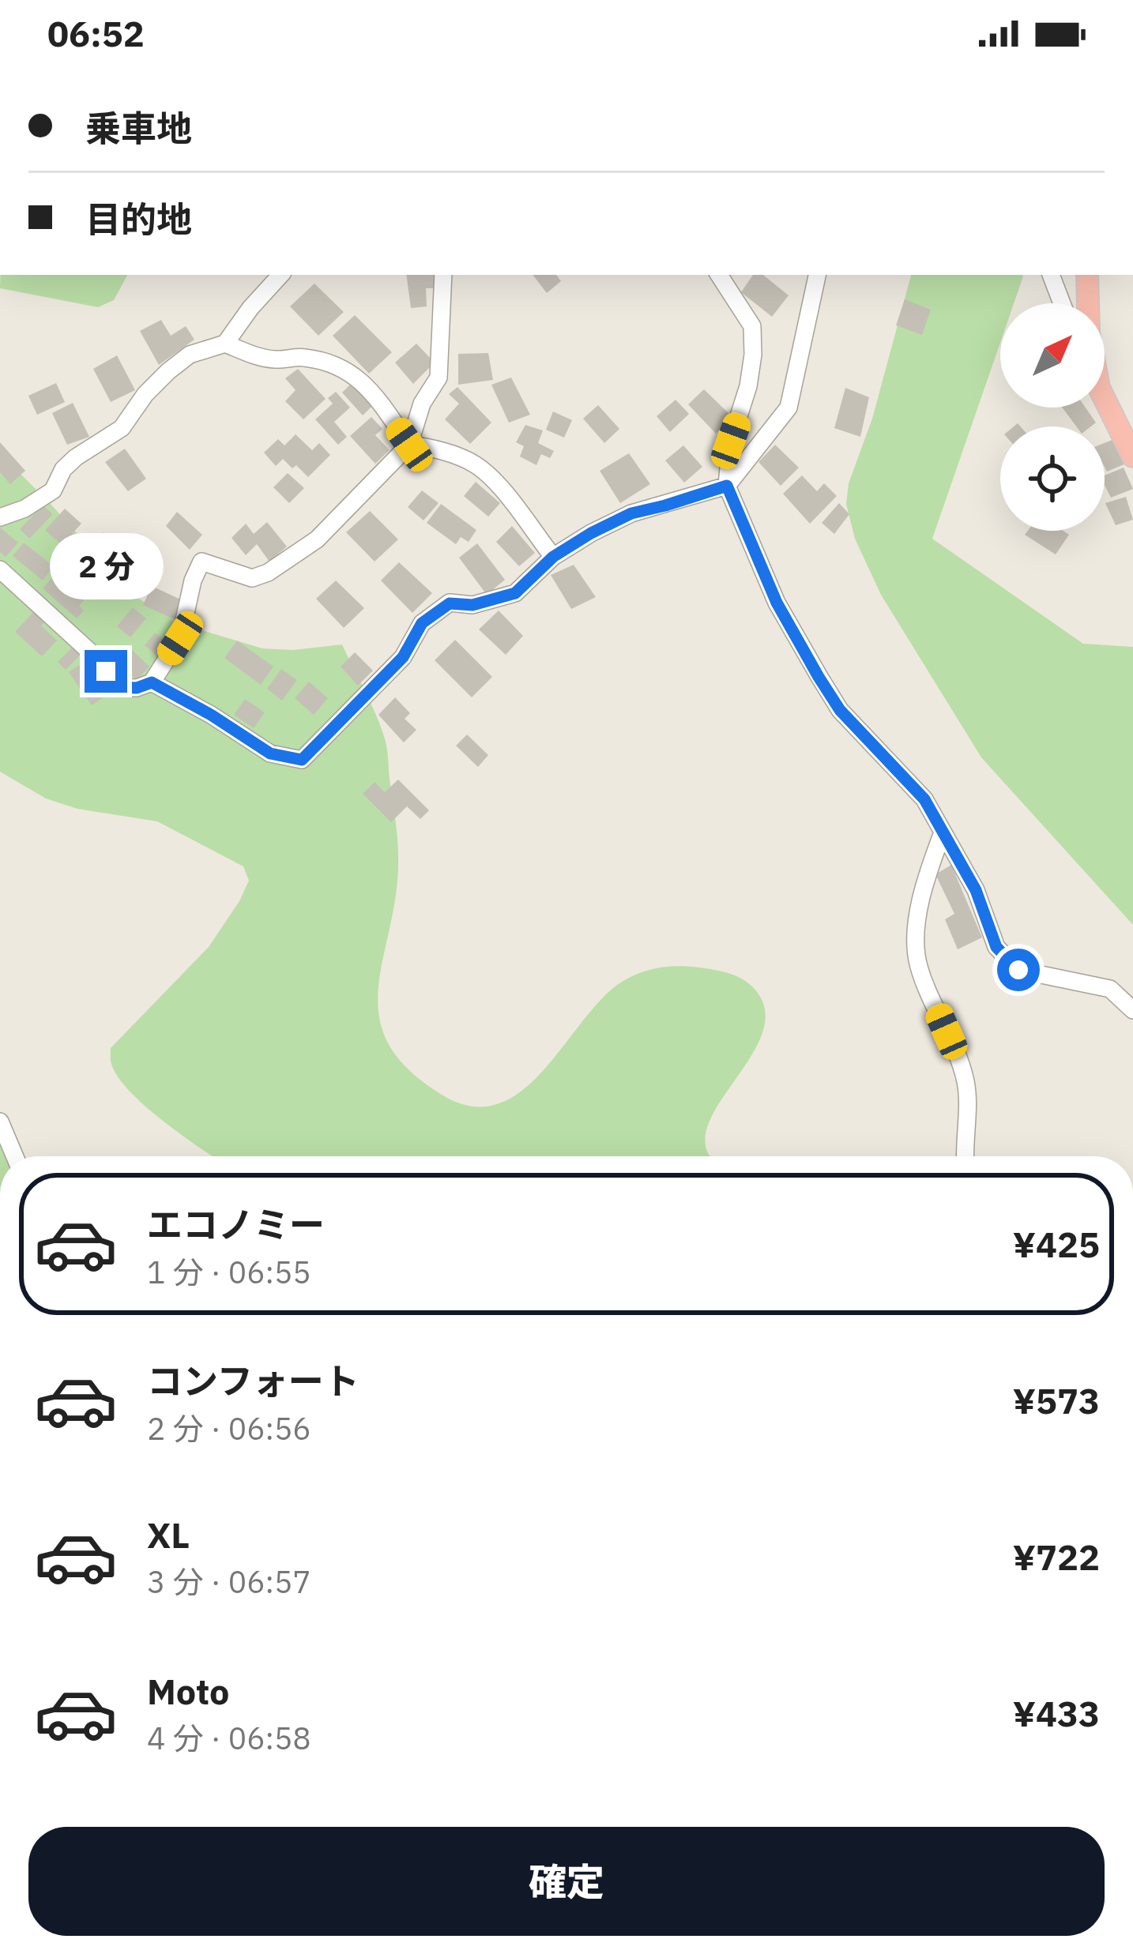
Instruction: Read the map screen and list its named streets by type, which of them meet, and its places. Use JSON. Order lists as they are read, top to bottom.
{
  "north": "top right",
  "page": {
    "status": "06:52",
    "banner": ["乗車地", "目的地"],
    "bubble": "2 分",
    "list": [
      {
        "name": "エコノミー",
        "note": "1 分 · 06:55",
        "value": "¥425"
      },
      {
        "name": "コンフォート",
        "note": "2 分 · 06:56",
        "value": "¥573"
      },
      {
        "name": "XL",
        "note": "3 分 · 06:57",
        "value": "¥722"
      },
      {
        "name": "Moto",
        "note": "4 分 · 06:58",
        "value": "¥433"
      }
    ],
    "buttons": "確定"
  }
}
